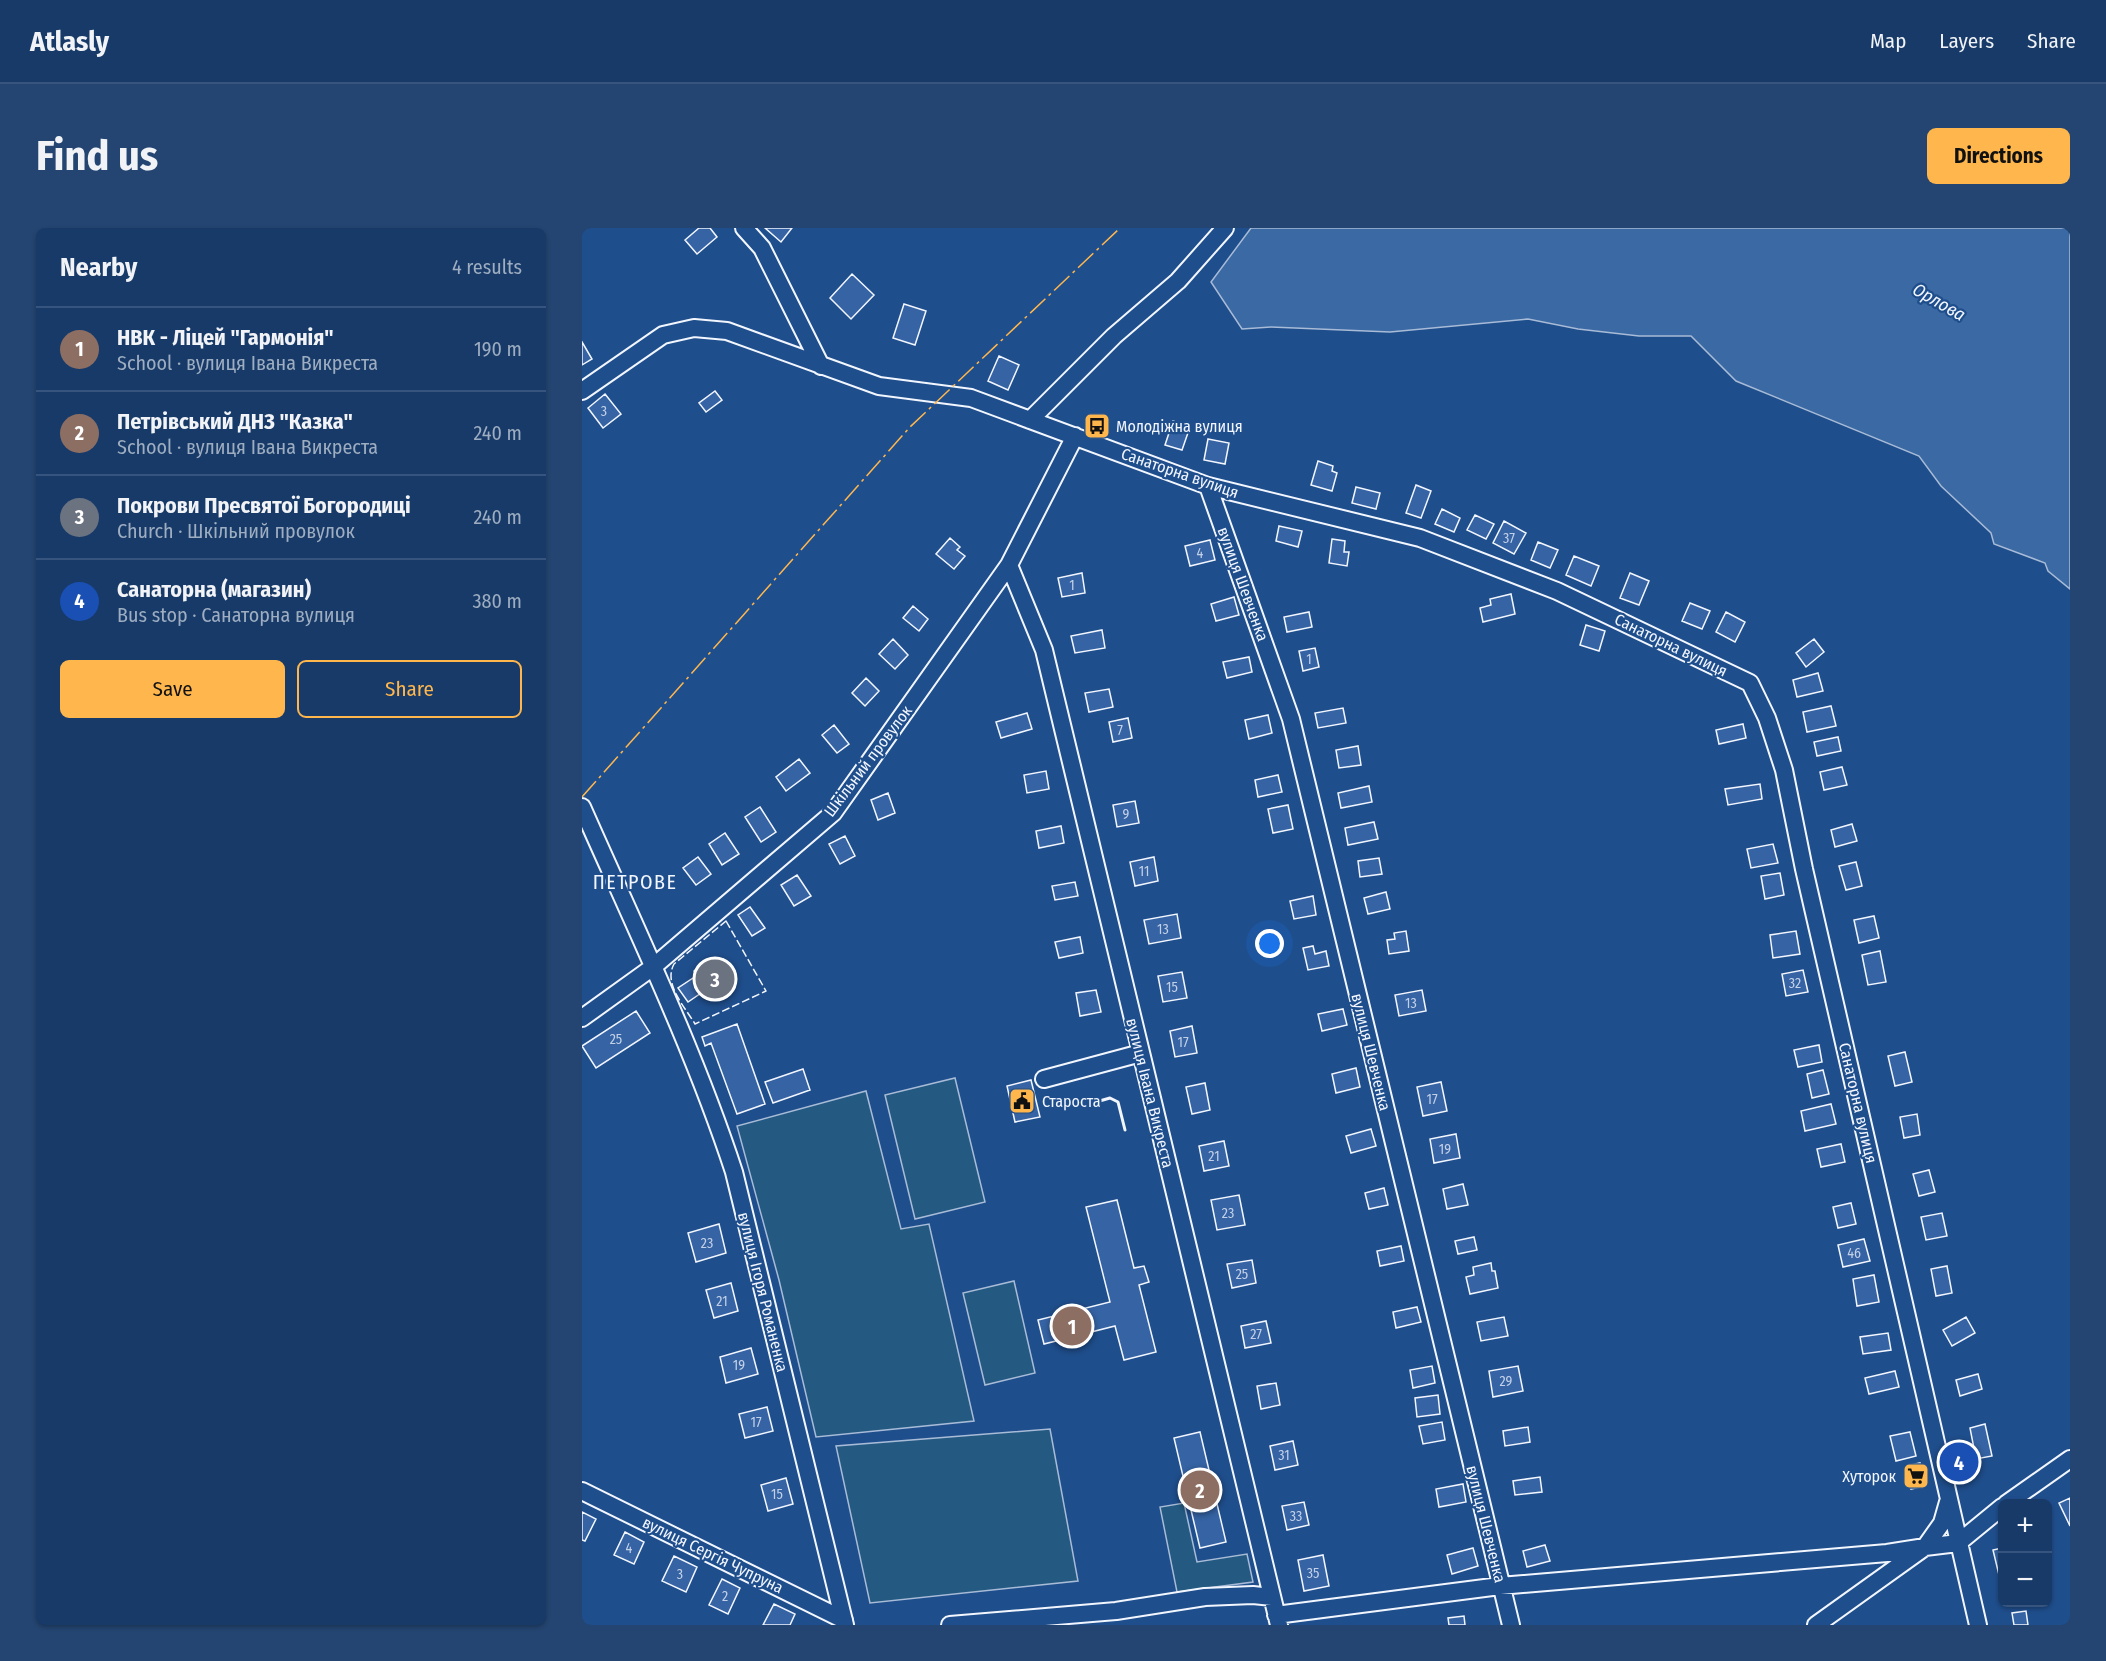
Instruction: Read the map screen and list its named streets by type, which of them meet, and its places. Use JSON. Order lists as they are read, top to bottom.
{
  "streets": {
    "street": [
      "Санаторна вулиця",
      "вулиця Шевченка",
      "Шкільний провулок",
      "вулиця Івана Викреста",
      "вулиця Ігоря Романенка",
      "вулиця Сергія Чупруна"
    ]
  },
  "crossings": [
    ["Санаторна вулиця", "вулиця Шевченка"],
    ["Санаторна вулиця", "Шкільний провулок"],
    ["Шкільний провулок", "вулиця Івана Викреста"],
    ["Шкільний провулок", "вулиця Ігоря Романенка"],
    ["вулиця Ігоря Романенка", "вулиця Сергія Чупруна"]
  ],
  "districts": ["ПЕТРОВЕ"],
  "water": ["Орлова"],
  "places": {
    "bus stop": ["Молодіжна вулиця"],
    "public building": ["Староста"],
    "supermarket": ["Хуторок"]
  },
  "house_numbers": [
    "3",
    "37",
    "4",
    "1",
    "1",
    "7",
    "9",
    "11",
    "13",
    "32",
    "15",
    "13",
    "25",
    "17",
    "17",
    "19",
    "21",
    "23",
    "23",
    "46",
    "25",
    "21",
    "27",
    "19",
    "29",
    "17",
    "31",
    "15",
    "33",
    "4",
    "35",
    "3",
    "2"
  ],
  "page": {
    "header": "Atlasly",
    "nav": ["Map", "Layers", "Share"],
    "buttons": [
      "Directions",
      ["Save", "Share"]
    ],
    "title": "Find us",
    "heading": ["Nearby", "4 results"],
    "list": [
      {
        "mark": "1",
        "name": "НВК - Ліцей \"Гармонія\"",
        "note": "School · вулиця Івана Викреста",
        "value": "190 m"
      },
      {
        "mark": "2",
        "name": "Петрівський ДНЗ \"Казка\"",
        "note": "School · вулиця Івана Викреста",
        "value": "240 m"
      },
      {
        "mark": "3",
        "name": "Покрови Пресвятої Богородиці",
        "note": "Church · Шкільний провулок",
        "value": "240 m"
      },
      {
        "mark": "4",
        "name": "Санаторна (магазин)",
        "note": "Bus stop · Санаторна вулиця",
        "value": "380 m"
      }
    ],
    "pins": [
      "3",
      "1",
      "4",
      "2"
    ],
    "map_buttons": ["+", "−"]
  }
}
